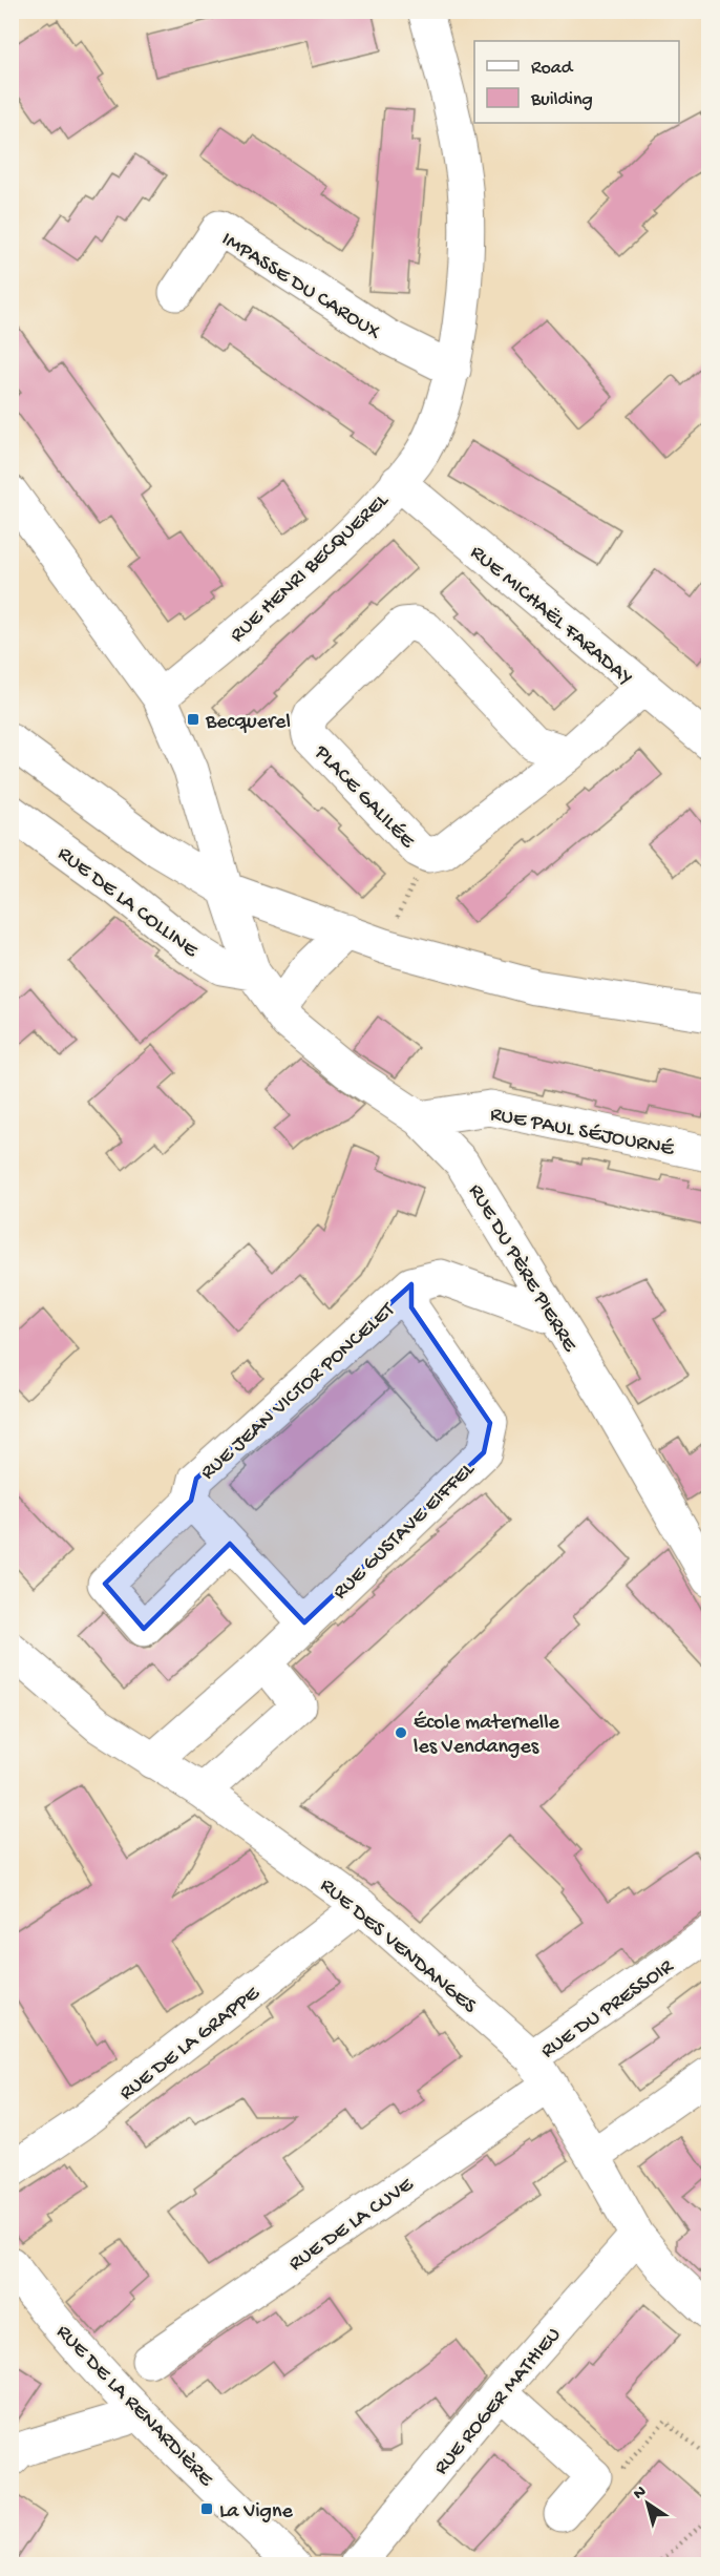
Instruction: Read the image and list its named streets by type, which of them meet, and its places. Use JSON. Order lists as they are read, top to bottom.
{
  "streets": {
    "street": [
      "IMPASSE DU CAROUX",
      "RUE HENRI BECQUEREL",
      "RUE MICHAËL FARADAY",
      "PLACE GALILÉE",
      "RUE DE LA COLLINE",
      "RUE PAUL SÉJOURNÉ",
      "RUE DU PÈRE PIERRE",
      "RUE JEAN VICTOR PONCELET",
      "RUE GUSTAVE EIFFEL",
      "RUE DES VENDANGES",
      "RUE DU PRESSOIR",
      "RUE DE LA GRAPPE",
      "RUE DE LA CUVE",
      "RUE ROGER MATHIEU",
      "RUE DE LA RENARDIÈRE"
    ]
  },
  "crossings": [
    ["IMPASSE DU CAROUX", "RUE HENRI BECQUEREL"],
    ["RUE HENRI BECQUEREL", "RUE MICHAËL FARADAY"],
    ["RUE HENRI BECQUEREL", "RUE DU PÈRE PIERRE"],
    ["RUE MICHAËL FARADAY", "PLACE GALILÉE"],
    ["RUE DE LA COLLINE", "RUE DU PÈRE PIERRE"],
    ["RUE PAUL SÉJOURNÉ", "RUE DU PÈRE PIERRE"],
    ["RUE JEAN VICTOR PONCELET", "RUE GUSTAVE EIFFEL"],
    ["RUE GUSTAVE EIFFEL", "RUE DES VENDANGES"],
    ["RUE DES VENDANGES", "RUE DU PRESSOIR"],
    ["RUE DES VENDANGES", "RUE DE LA GRAPPE"],
    ["RUE DES VENDANGES", "RUE DE LA CUVE"],
    ["RUE DES VENDANGES", "RUE ROGER MATHIEU"],
    ["RUE DU PRESSOIR", "RUE DE LA CUVE"]
  ],
  "places": {
    "transit": ["Becquerel", "La Vigne"],
    "other": ["École maternelle les Vendanges"]
  },
  "legend": ["Road", "Building"],
  "north": "top left"
}
